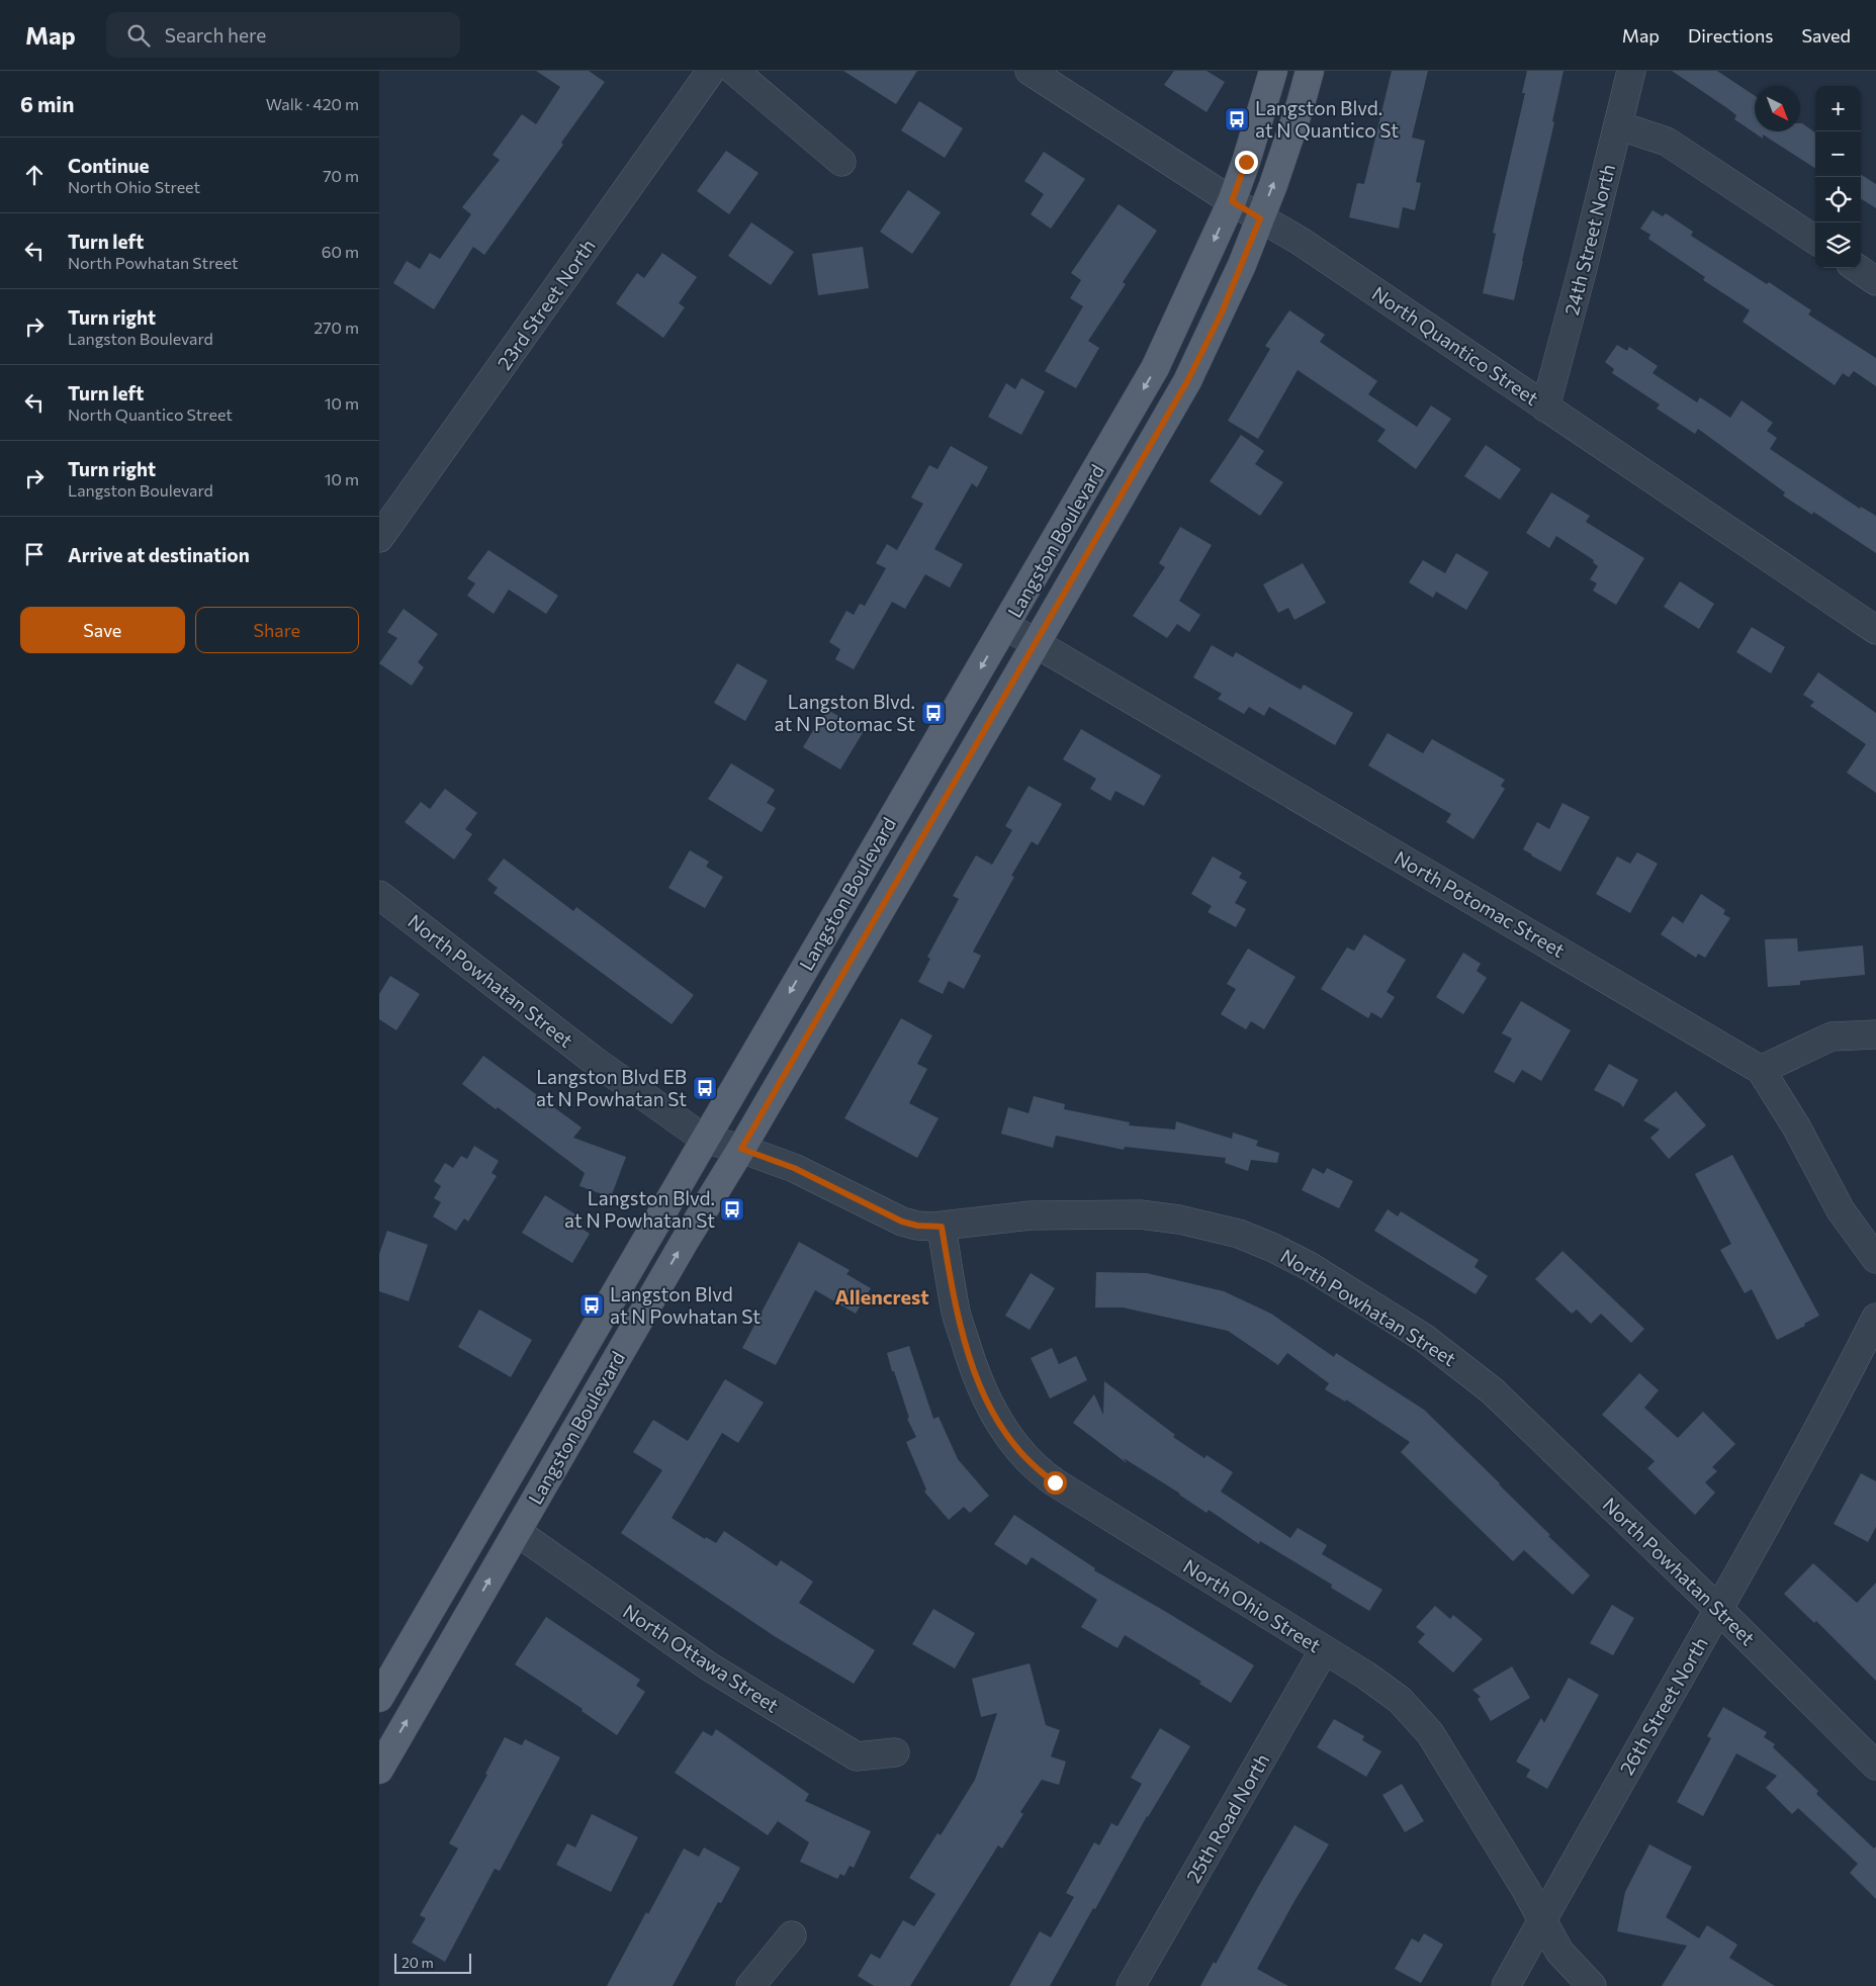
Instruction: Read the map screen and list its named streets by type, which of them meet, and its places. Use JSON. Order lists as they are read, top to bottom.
{
  "streets": {
    "main road": ["Langston Boulevard"],
    "street": [
      "24th Street North",
      "23rd Street North",
      "North Quantico Street",
      "North Potomac Street",
      "North Powhatan Street",
      "North Ohio Street",
      "North Ottawa Street",
      "26th Street North",
      "25th Road North"
    ]
  },
  "crossings": [
    ["24th Street North", "North Quantico Street"],
    ["North Quantico Street", "Langston Boulevard"],
    ["Langston Boulevard", "North Potomac Street"],
    ["Langston Boulevard", "North Powhatan Street"],
    ["Langston Boulevard", "North Ottawa Street"],
    ["North Powhatan Street", "North Ohio Street"],
    ["North Powhatan Street", "26th Street North"],
    ["North Ohio Street", "26th Street North"],
    ["North Ohio Street", "25th Road North"]
  ],
  "districts": ["Allencrest"],
  "places": {
    "bus stop": [
      "Langston Blvd. at N Quantico St",
      "Langston Blvd. at N Potomac St",
      "Langston Blvd EB at N Powhatan St",
      "Langston Blvd. at N Powhatan St",
      "Langston Blvd at N Powhatan St"
    ]
  },
  "scale_bar": "20 m",
  "north": "bottom right",
  "page": {
    "header": "Map",
    "search": "Search here",
    "nav": ["Map", "Directions", "Saved"],
    "heading": ["6 min", "Walk · 420 m"],
    "map_buttons": ["+", "−"],
    "list": [
      ["Continue", "North Ohio Street", "70 m"],
      ["Turn left", "North Powhatan Street", "60 m"],
      ["Turn right", "Langston Boulevard", "270 m"],
      ["Turn left", "North Quantico Street", "10 m"],
      ["Turn right", "Langston Boulevard", "10 m"],
      "Arrive at destination"
    ],
    "buttons": ["Save", "Share"],
    "scale": "20 m"
  }
}
